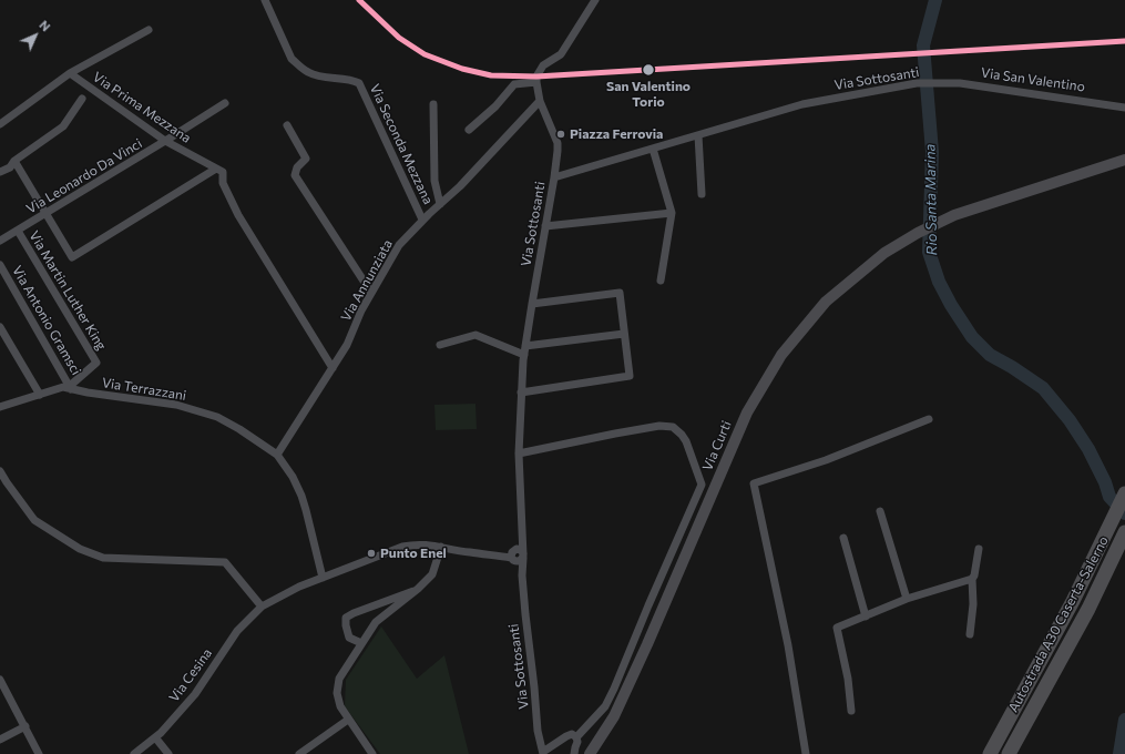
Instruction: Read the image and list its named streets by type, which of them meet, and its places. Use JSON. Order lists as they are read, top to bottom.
{
  "streets": {
    "highway": ["Autostrada A30 Caserta-Salerno"],
    "main road": ["Via Curti"],
    "street": [
      "Via Sottosanti",
      "Via San Valentino",
      "Via Prima Mezzana",
      "Via Seconda Mezzana",
      "Via Leonardo Da Vinci",
      "Via Annunziata",
      "Via Martin Luther King",
      "Via Antonio Gramsci",
      "Via Terrazzani",
      "Via Cesina"
    ]
  },
  "crossings": [
    ["Via Sottosanti", "Via San Valentino"],
    ["Via Sottosanti", "Via Cesina"],
    ["Via Prima Mezzana", "Via Leonardo Da Vinci"],
    ["Via Seconda Mezzana", "Via Annunziata"],
    ["Via Leonardo Da Vinci", "Via Martin Luther King"],
    ["Via Annunziata", "Via Terrazzani"],
    ["Via Martin Luther King", "Via Antonio Gramsci"],
    ["Via Martin Luther King", "Via Terrazzani"],
    ["Via Antonio Gramsci", "Via Terrazzani"]
  ],
  "water": ["Rio Santa Marina"],
  "places": ["San Valentino Torio", "Piazza Ferrovia", "Punto Enel"],
  "north": "top right"
}
